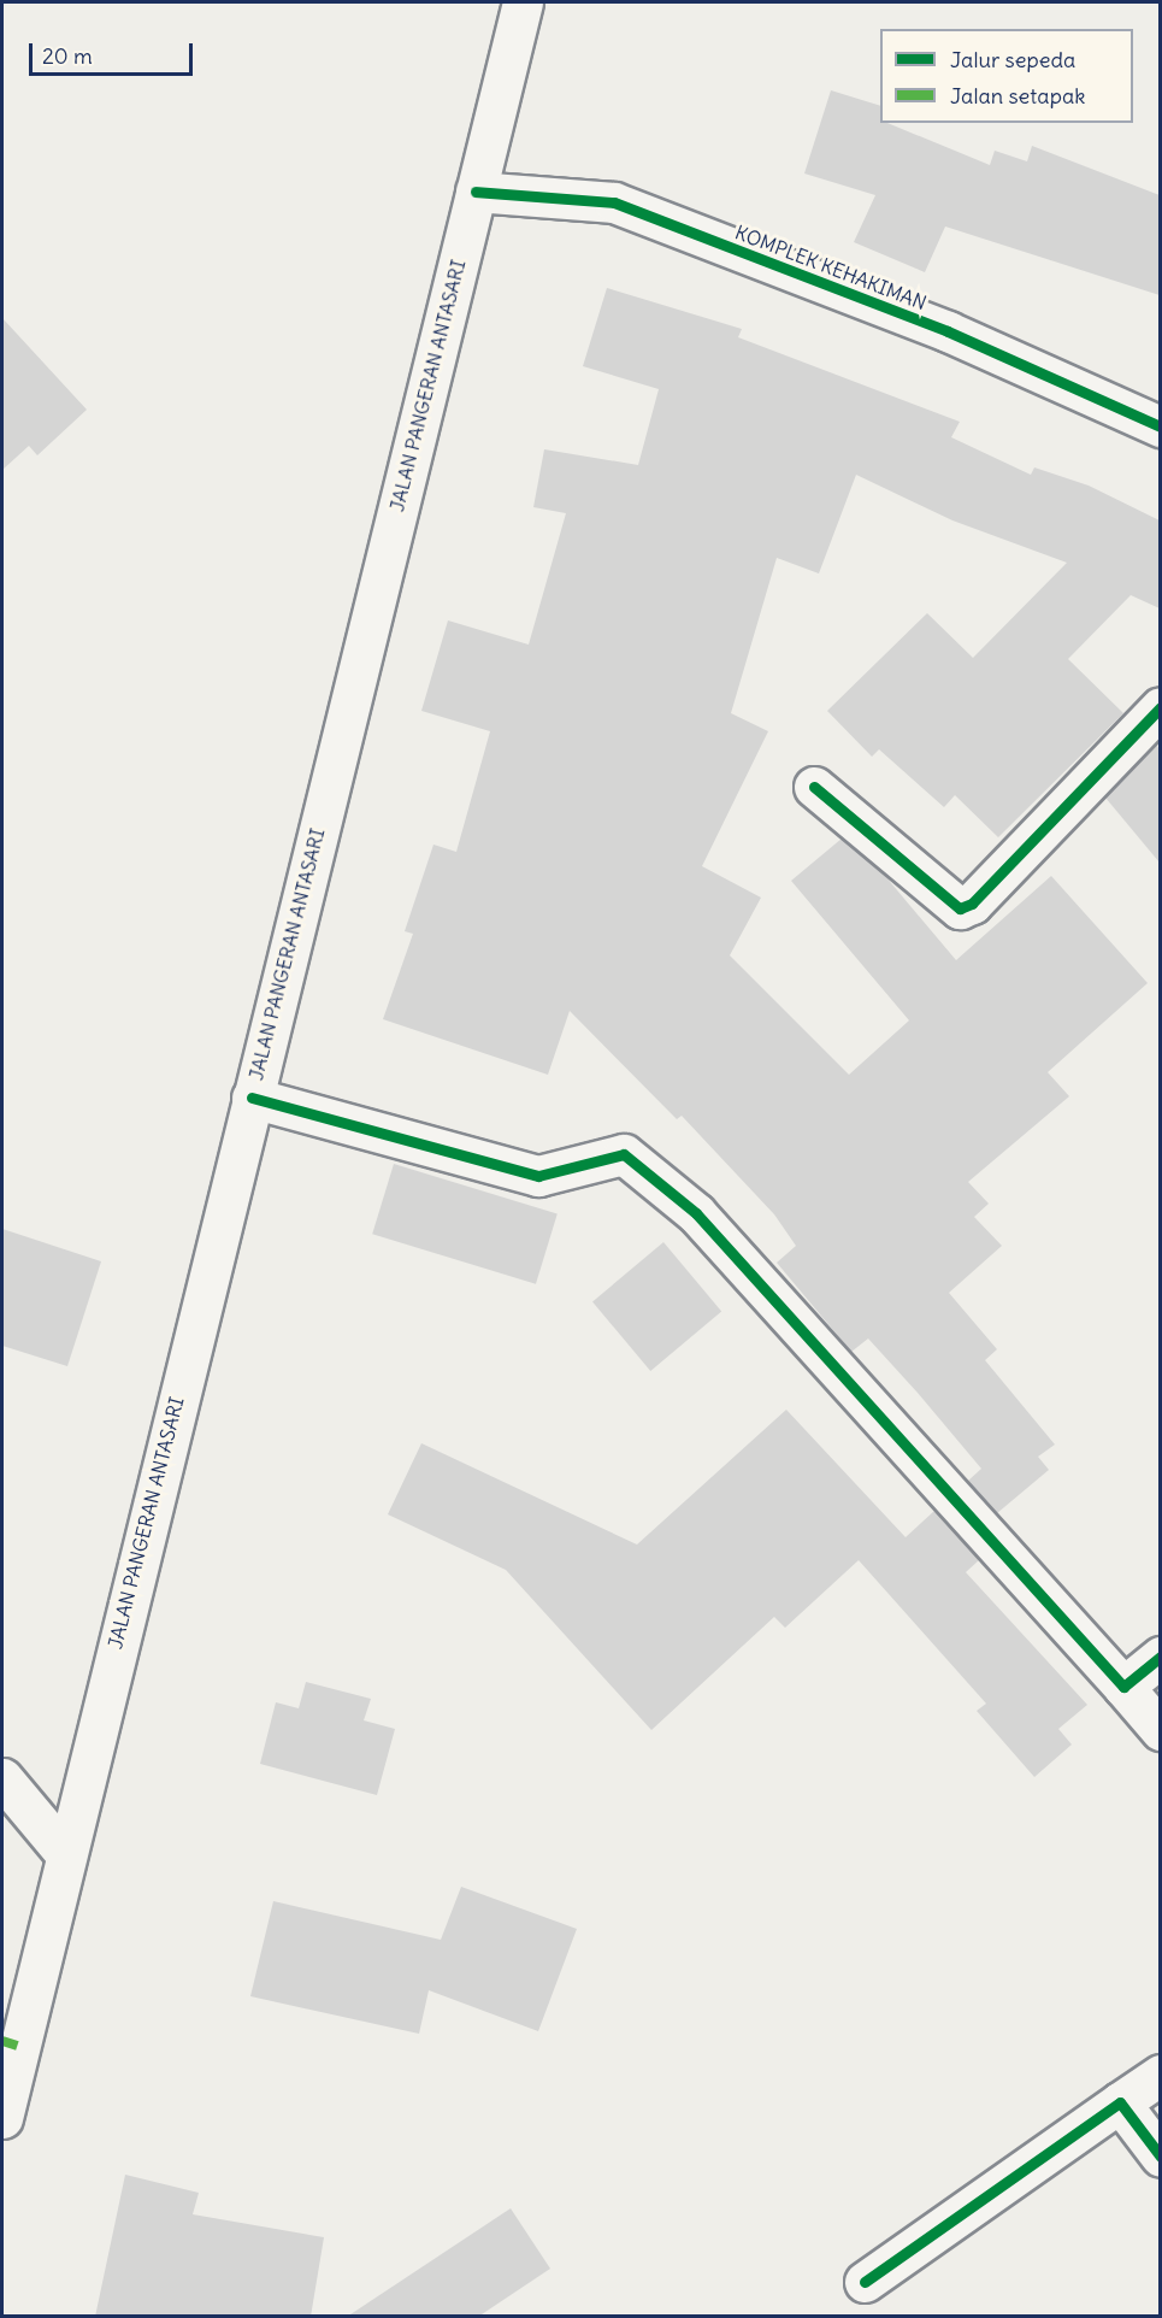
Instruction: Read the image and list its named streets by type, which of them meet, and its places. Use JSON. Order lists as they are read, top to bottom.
{
  "streets": {
    "street": ["KOMPLEK KEHAKIMAN", "JALAN PANGERAN ANTASARI"]
  },
  "crossings": [
    ["KOMPLEK KEHAKIMAN", "JALAN PANGERAN ANTASARI"]
  ],
  "legend": ["Jalur sepeda", "Jalan setapak"],
  "scale_bar": "20 m"
}
